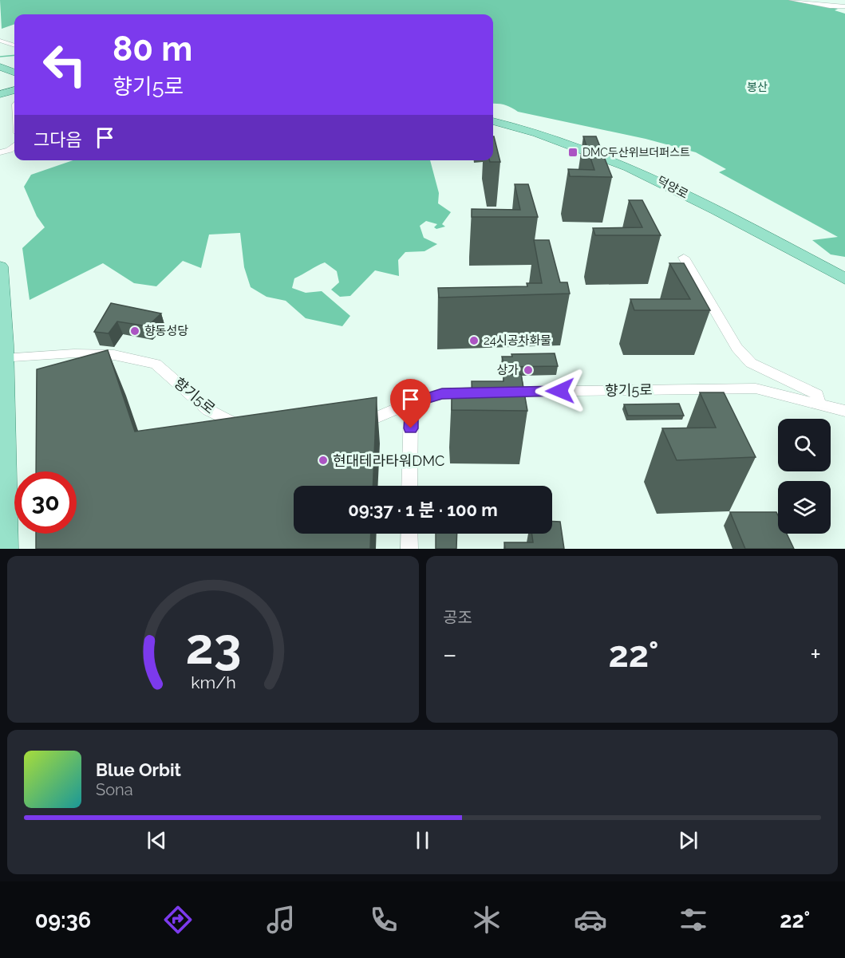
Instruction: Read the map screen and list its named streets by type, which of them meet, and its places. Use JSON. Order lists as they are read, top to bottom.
{
  "streets": {
    "main road": ["덕양로"],
    "street": ["향기5로"]
  },
  "parks": ["봉산"],
  "places": {
    "transit": ["DMC두산위브더퍼스트"],
    "other": [
      "향동성당",
      "24시공차화물",
      "상가",
      "현대테라타워DMC"
    ]
  },
  "page": {
    "turn": ["80 m", "향기5로"],
    "then": "그다음",
    "limit": "30",
    "trip": "09:37 · 1 분 · 100 m",
    "tile": "공조",
    "heat": ["−", "22°", "+"],
    "song": ["Blue Orbit", "Sona"],
    "tabs": ["09:36", "22°"],
    "gauge": ["23", "km/h"]
  }
}
